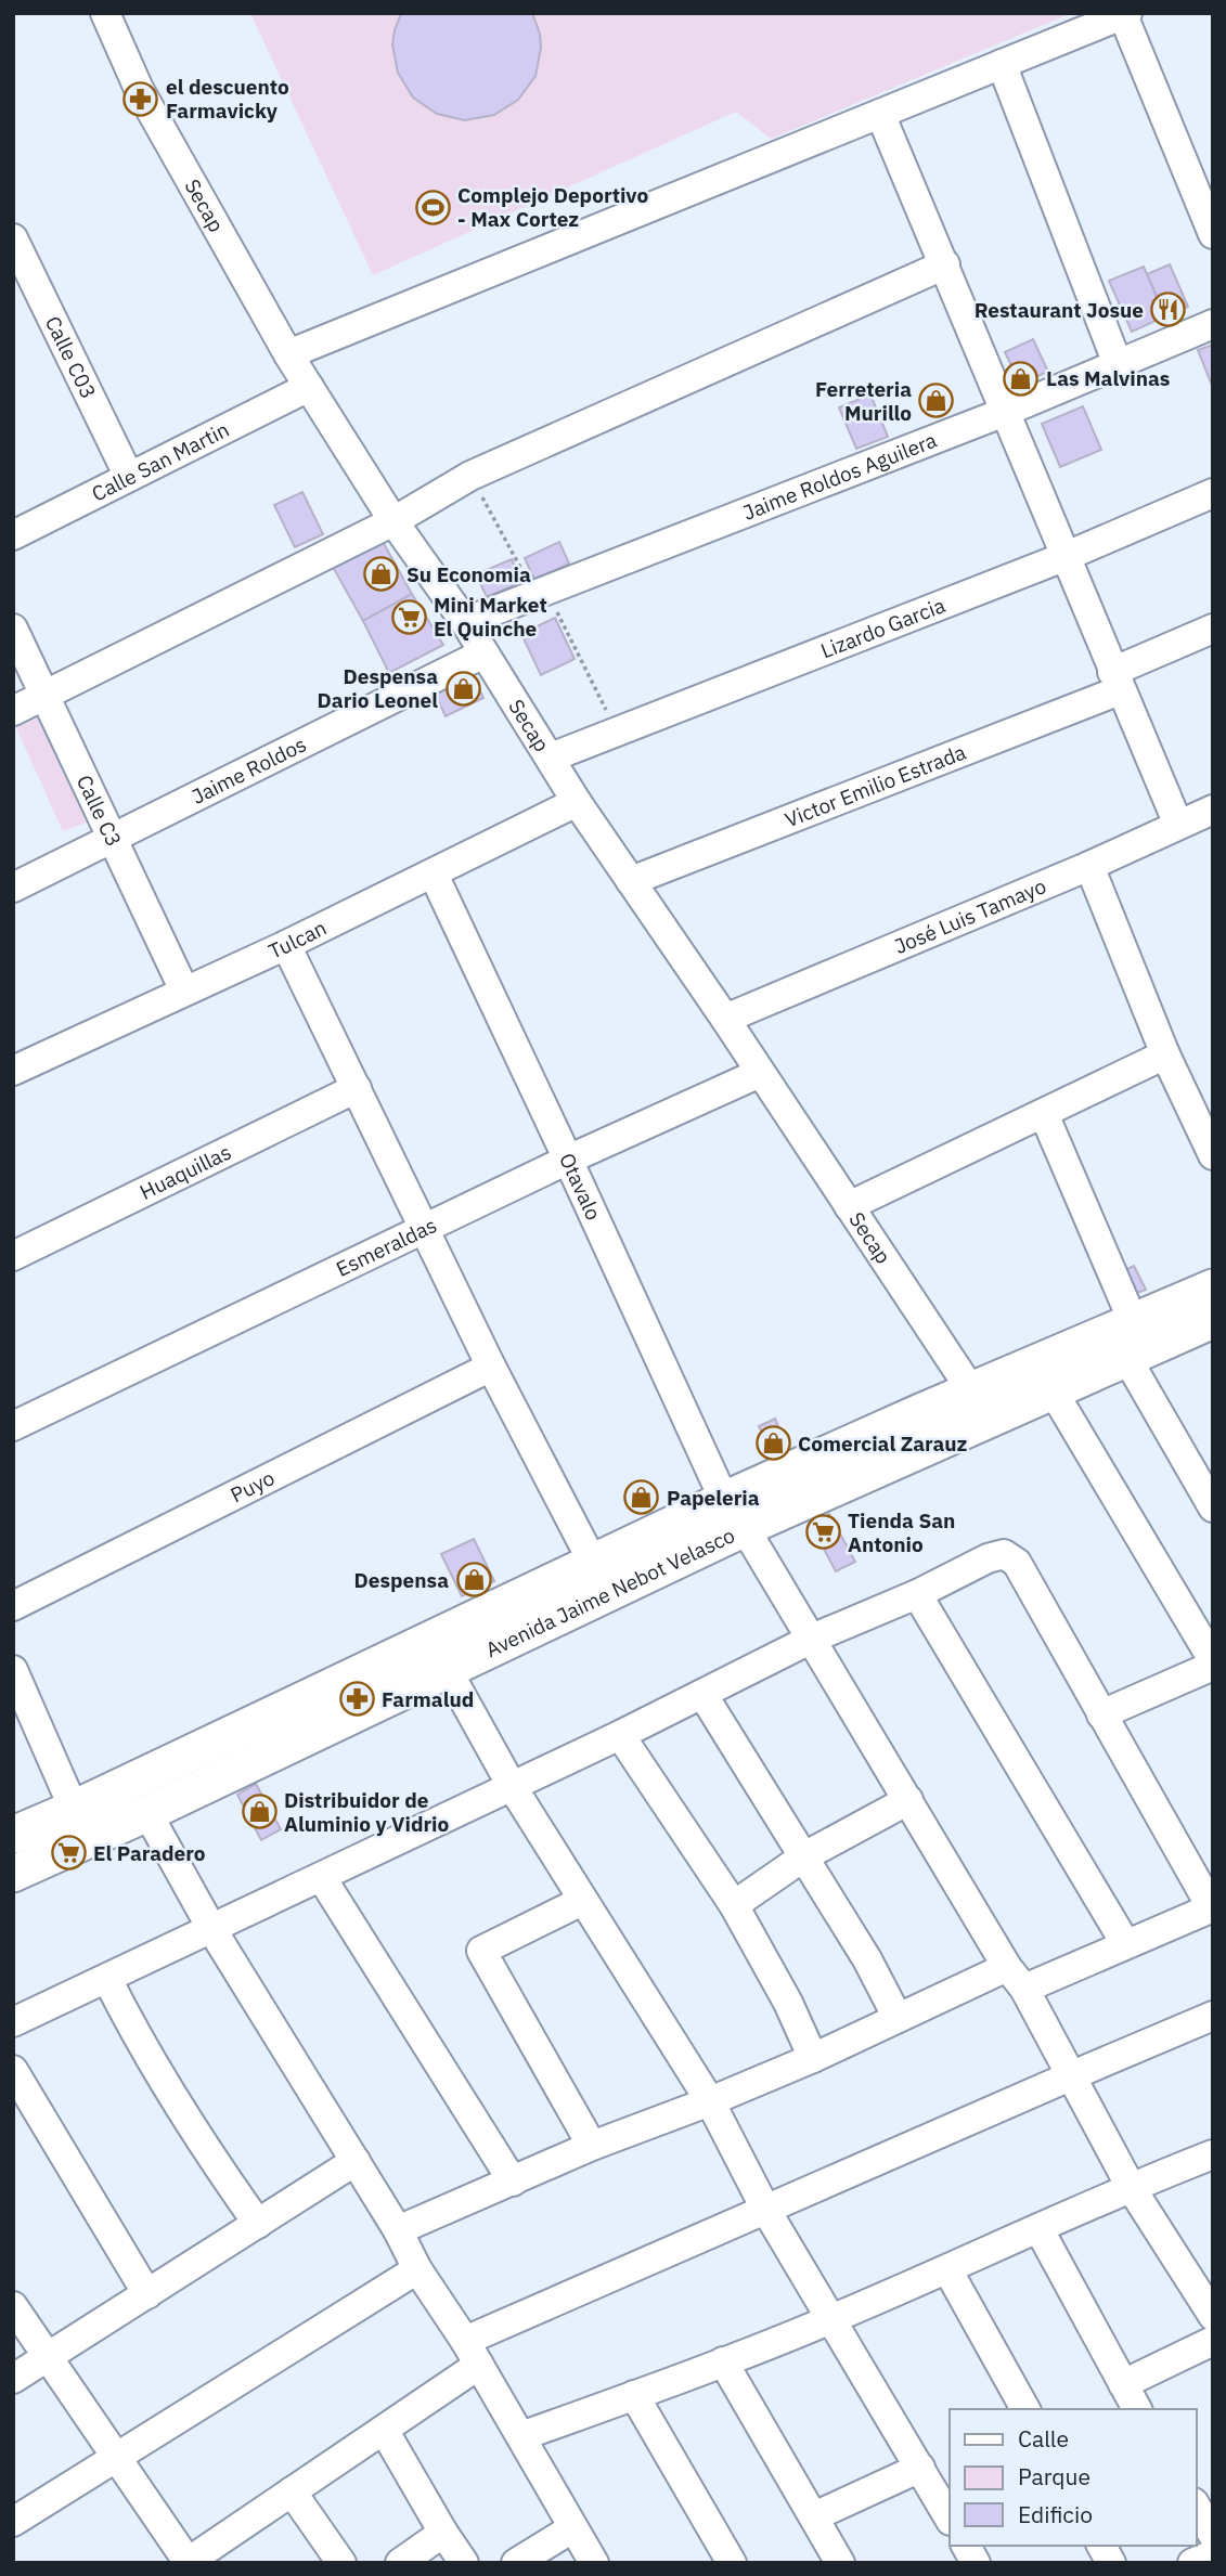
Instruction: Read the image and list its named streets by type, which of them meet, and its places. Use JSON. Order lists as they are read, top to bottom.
{
  "streets": {
    "main road": ["Avenida Jaime Nebot Velasco"],
    "street": [
      "Secap",
      "Calle C03",
      "Calle San Martin",
      "Jaime Roldos Aguilera",
      "Lizardo Garcia",
      "Jaime Roldos",
      "Victor Emilio Estrada",
      "Calle C3",
      "José Luis Tamayo",
      "Tulcan",
      "Huaquillas",
      "Otavalo",
      "Esmeraldas",
      "Puyo"
    ]
  },
  "crossings": [
    ["Secap", "Calle San Martin"],
    ["Secap", "Jaime Roldos Aguilera"],
    ["Secap", "Lizardo Garcia"],
    ["Secap", "Jaime Roldos"],
    ["Secap", "Victor Emilio Estrada"],
    ["Secap", "José Luis Tamayo"],
    ["Secap", "Tulcan"],
    ["Secap", "Esmeraldas"],
    ["Secap", "Avenida Jaime Nebot Velasco"],
    ["Calle C03", "Calle San Martin"],
    ["Jaime Roldos", "Calle C3"],
    ["Calle C3", "Tulcan"],
    ["Tulcan", "Otavalo"],
    ["Otavalo", "Esmeraldas"],
    ["Otavalo", "Avenida Jaime Nebot Velasco"]
  ],
  "places": {
    "pharmacy": ["el descuento Farmavicky", "Farmalud"],
    "sports": ["Complejo Deportivo - Max Cortez"],
    "restaurant": ["Restaurant Josue"],
    "shop": [
      "Las Malvinas",
      "Ferreteria Murillo",
      "Su Economia",
      "Despensa Dario Leonel",
      "Comercial Zarauz",
      "Papeleria",
      "Despensa",
      "Distribuidor de Aluminio y Vidrio"
    ],
    "supermarket": ["Mini Market El Quinche", "Tienda San Antonio", "El Paradero"]
  },
  "legend": ["Calle", "Parque", "Edificio"]
}
